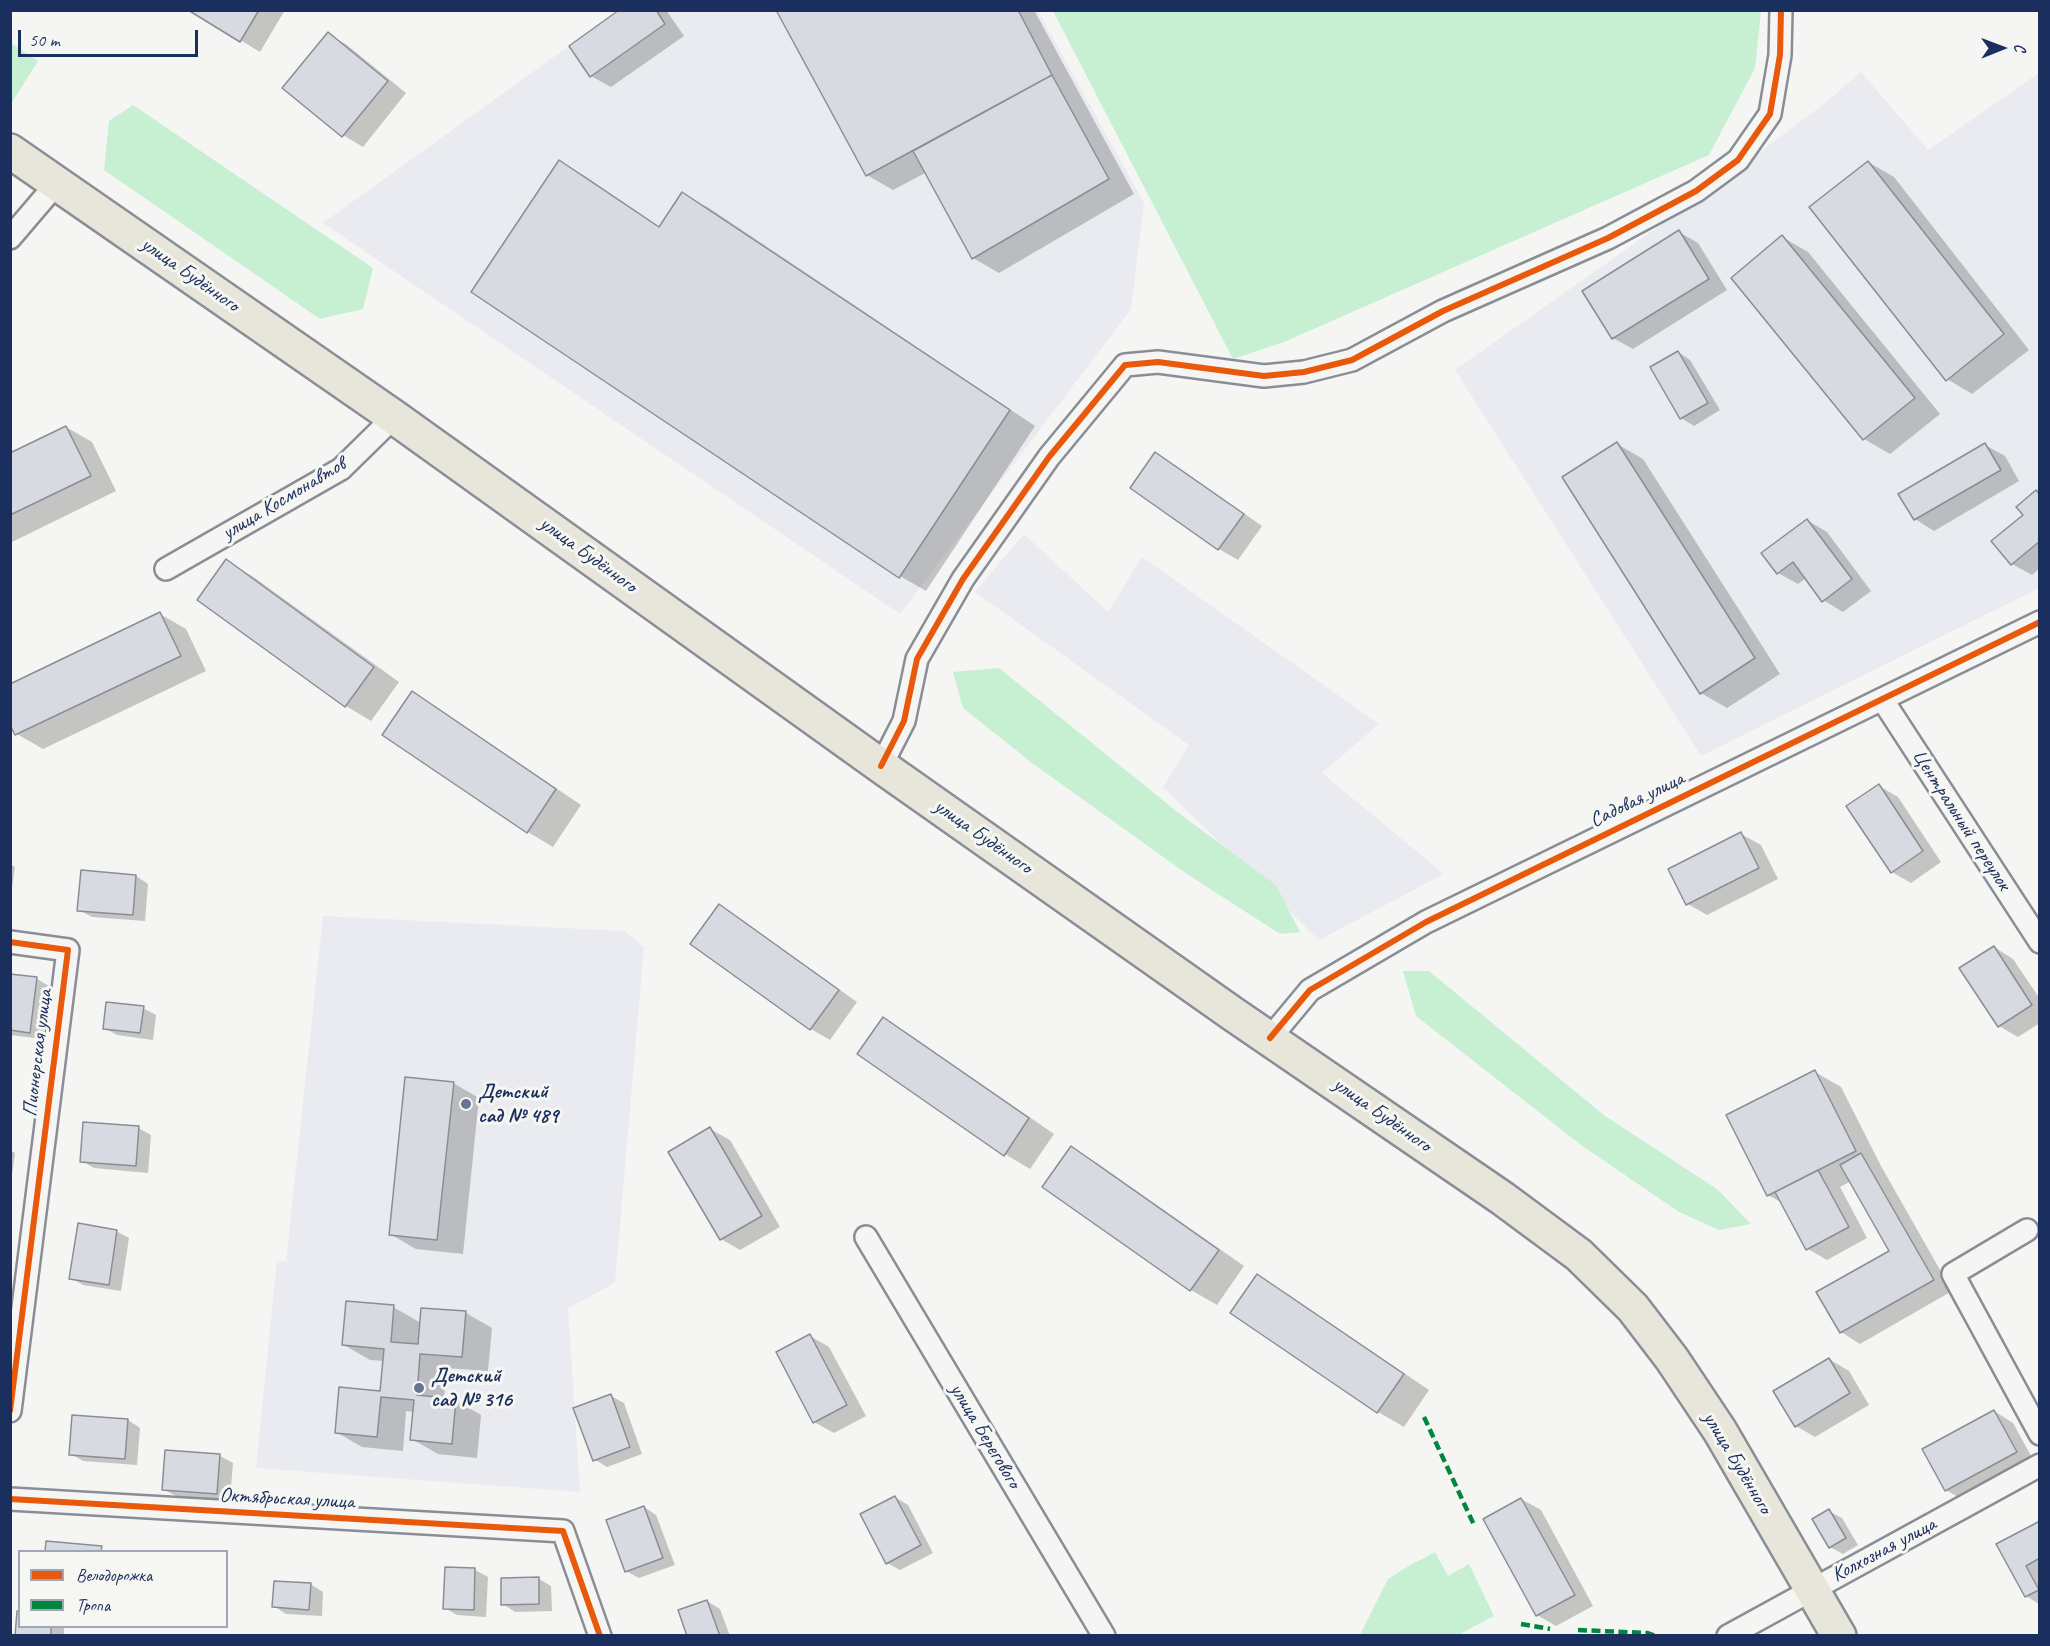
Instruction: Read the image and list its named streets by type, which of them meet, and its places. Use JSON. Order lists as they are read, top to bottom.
{
  "streets": {
    "main road": ["улица Будённого"],
    "street": [
      "улица Космонавтов",
      "Садовая улица",
      "Центральный переулок",
      "Пионерская улица",
      "улица Берегового",
      "Октябрьская улица",
      "Колхозная улица"
    ]
  },
  "crossings": [
    ["улица Будённого", "улица Космонавтов"],
    ["улица Будённого", "Садовая улица"],
    ["улица Будённого", "Колхозная улица"],
    ["Садовая улица", "Центральный переулок"]
  ],
  "places": ["Детский сад № 489", "Детский сад № 316"],
  "legend": ["Велодорожка", "Тропа"],
  "scale_bar": "50 m",
  "north": "right"
}
